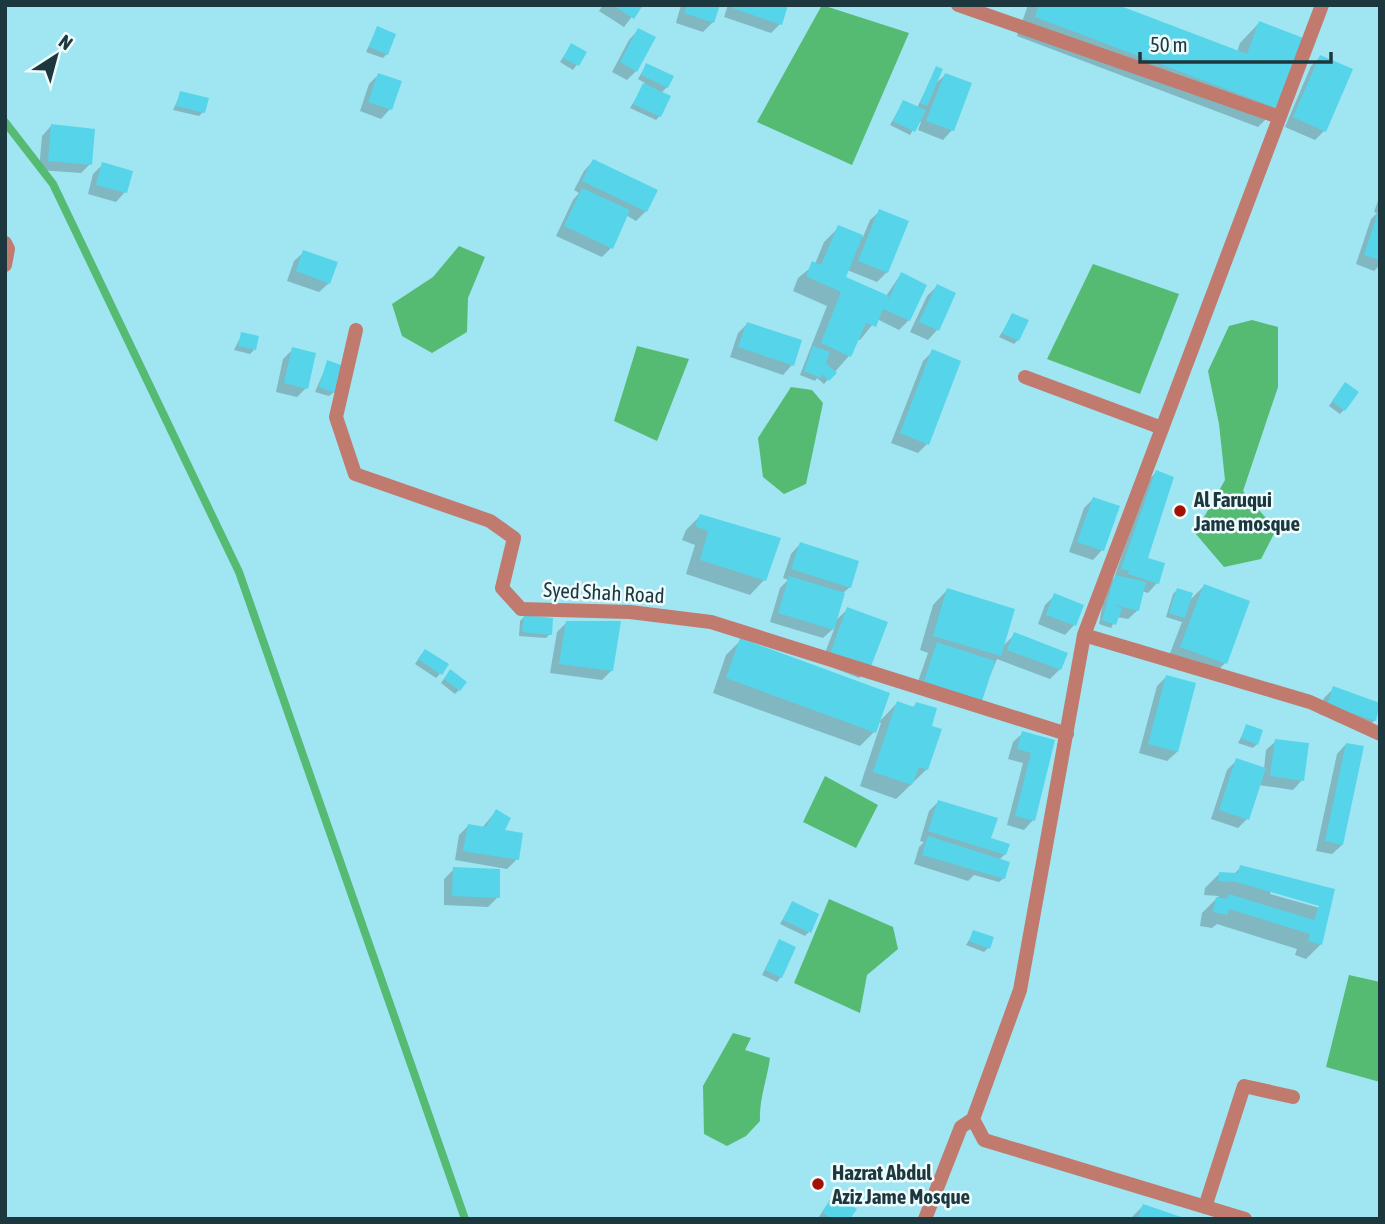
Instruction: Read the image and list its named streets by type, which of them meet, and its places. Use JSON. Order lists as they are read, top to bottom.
{
  "streets": {
    "street": ["Syed Shah Road"]
  },
  "places": ["Al Faruqui Jame mosque", "Hazrat Abdul Aziz Jame Mosque"],
  "scale_bar": "50 m",
  "north": "top right"
}
